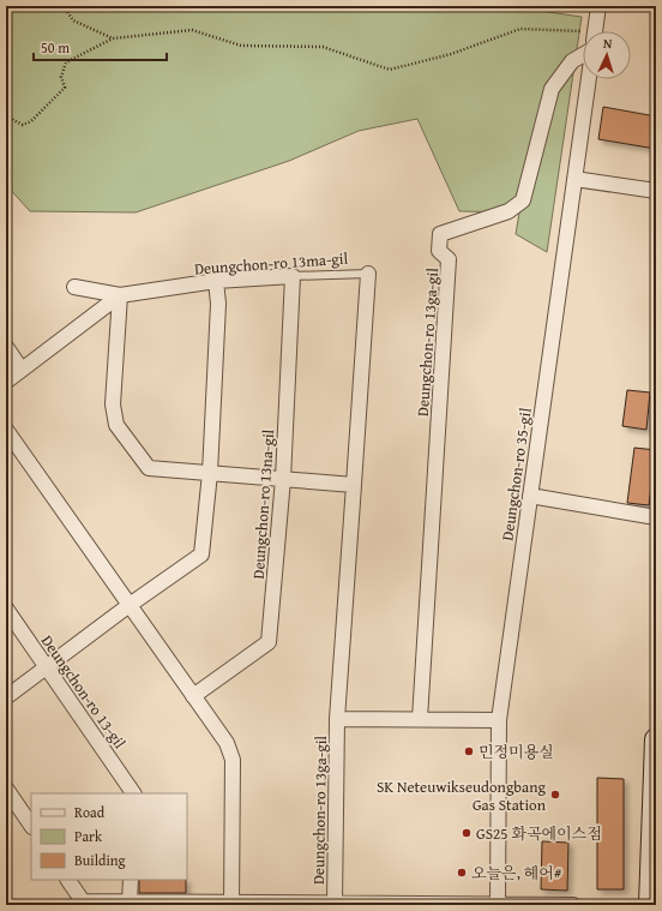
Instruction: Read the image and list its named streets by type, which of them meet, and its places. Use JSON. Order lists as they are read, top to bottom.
{
  "streets": {
    "street": [
      "Deungchon-ro 13ma-gil",
      "Deungchon-ro 13ga-gil",
      "Deungchon-ro 35-gil",
      "Deungchon-ro 13na-gil",
      "Deungchon-ro 13-gil"
    ]
  },
  "crossings": [
    ["Deungchon-ro 13ma-gil", "Deungchon-ro 13ga-gil"],
    ["Deungchon-ro 13ma-gil", "Deungchon-ro 13na-gil"],
    ["Deungchon-ro 13ga-gil", "Deungchon-ro 35-gil"]
  ],
  "places": [
    "민정미용실",
    "SK Neteuwikseudongbang Gas Station",
    "GS25 화곡에이스점",
    "오늘은, 헤어#"
  ],
  "legend": ["Road", "Park", "Building"],
  "scale_bar": "50 m",
  "north": "top"
}
